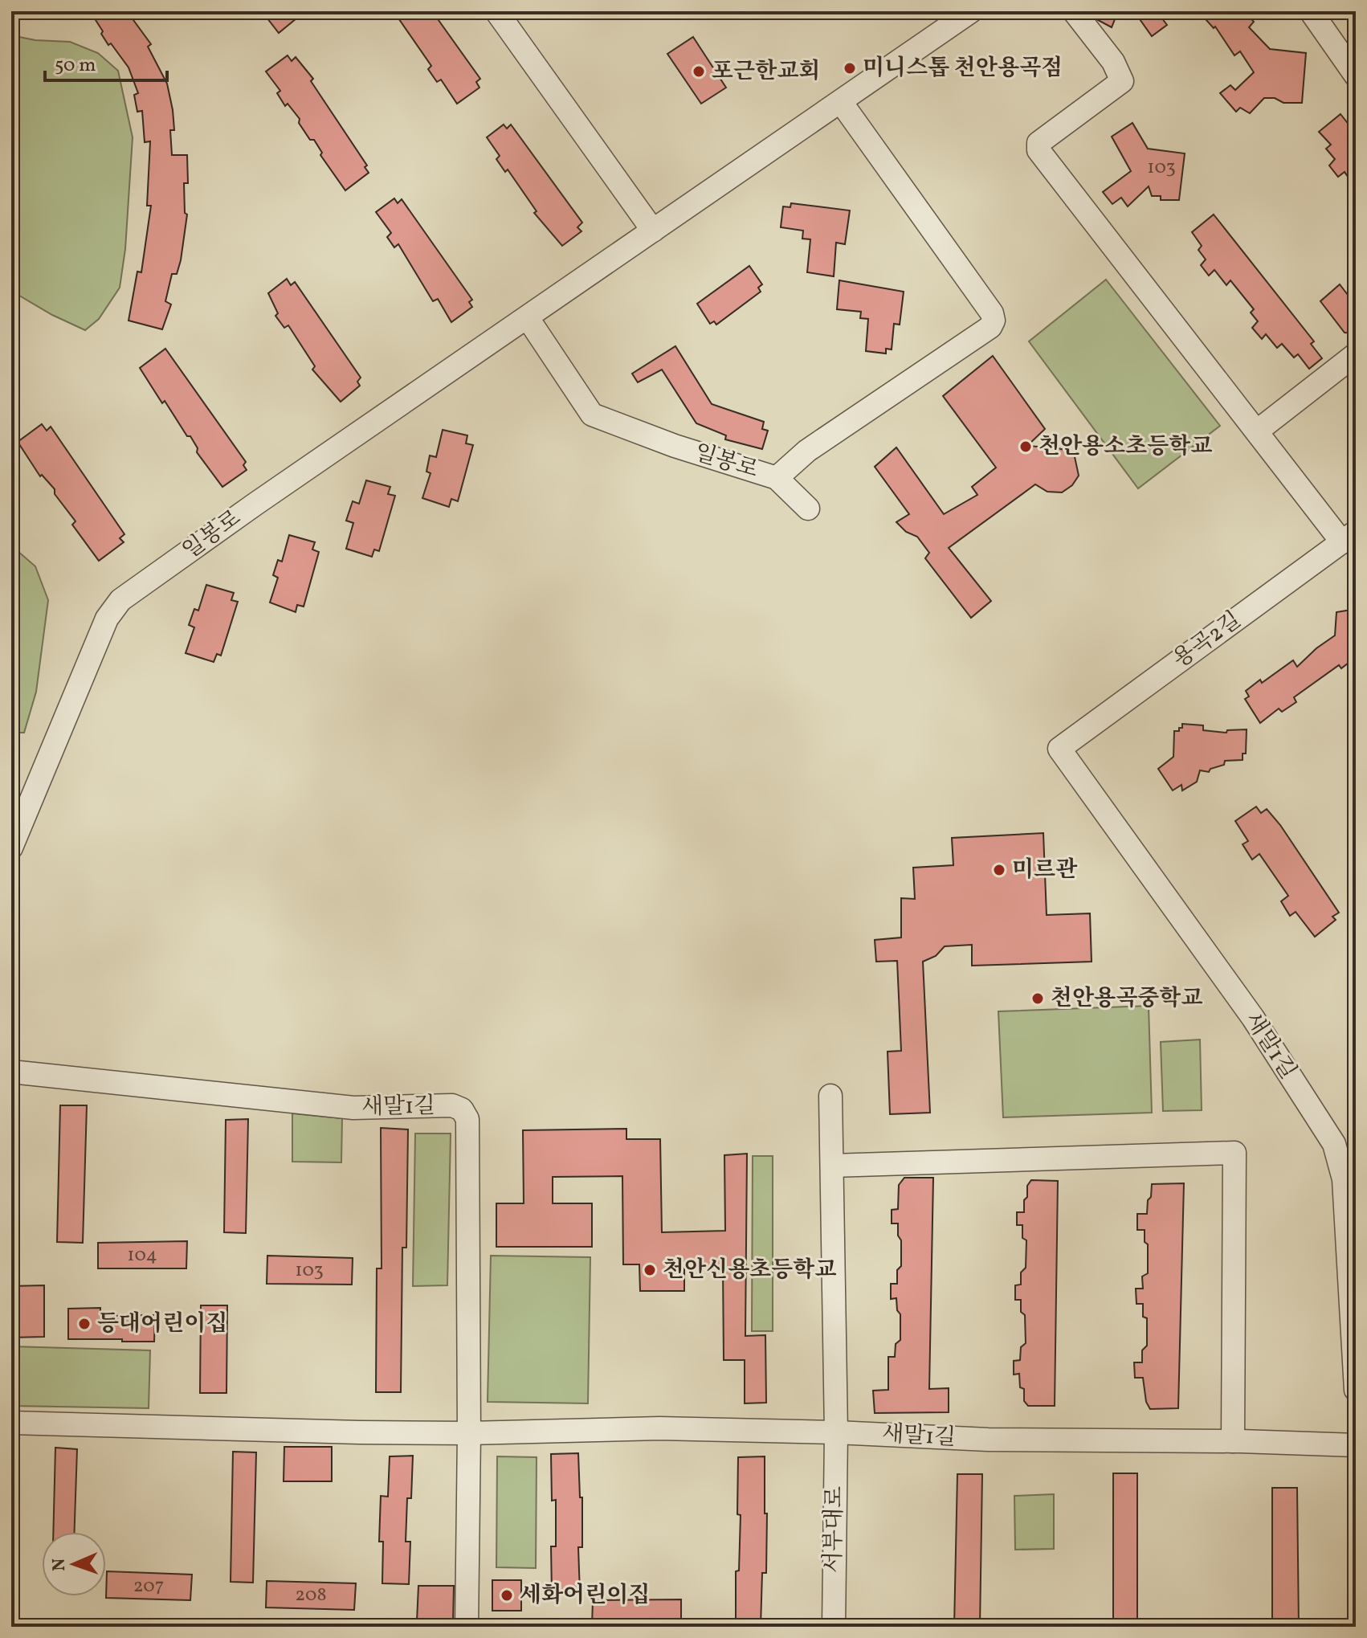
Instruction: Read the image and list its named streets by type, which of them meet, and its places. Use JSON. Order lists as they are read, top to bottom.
{
  "streets": {
    "street": [
      "일봉로",
      "용곡2길",
      "새말1길",
      "서부대로"
    ]
  },
  "crossings": [
    ["용곡2길", "새말1길"],
    ["새말1길", "서부대로"]
  ],
  "places": [
    "미니스톱 천안용곡점",
    "포근한교회",
    "천안용소초등학교",
    "미르관",
    "천안용곡중학교",
    "천안신용초등학교",
    "등대어린이집",
    "세화어린이집"
  ],
  "house_numbers": [
    "103",
    "104",
    "103",
    "207",
    "208"
  ],
  "scale_bar": "50 m",
  "north": "left"
}
